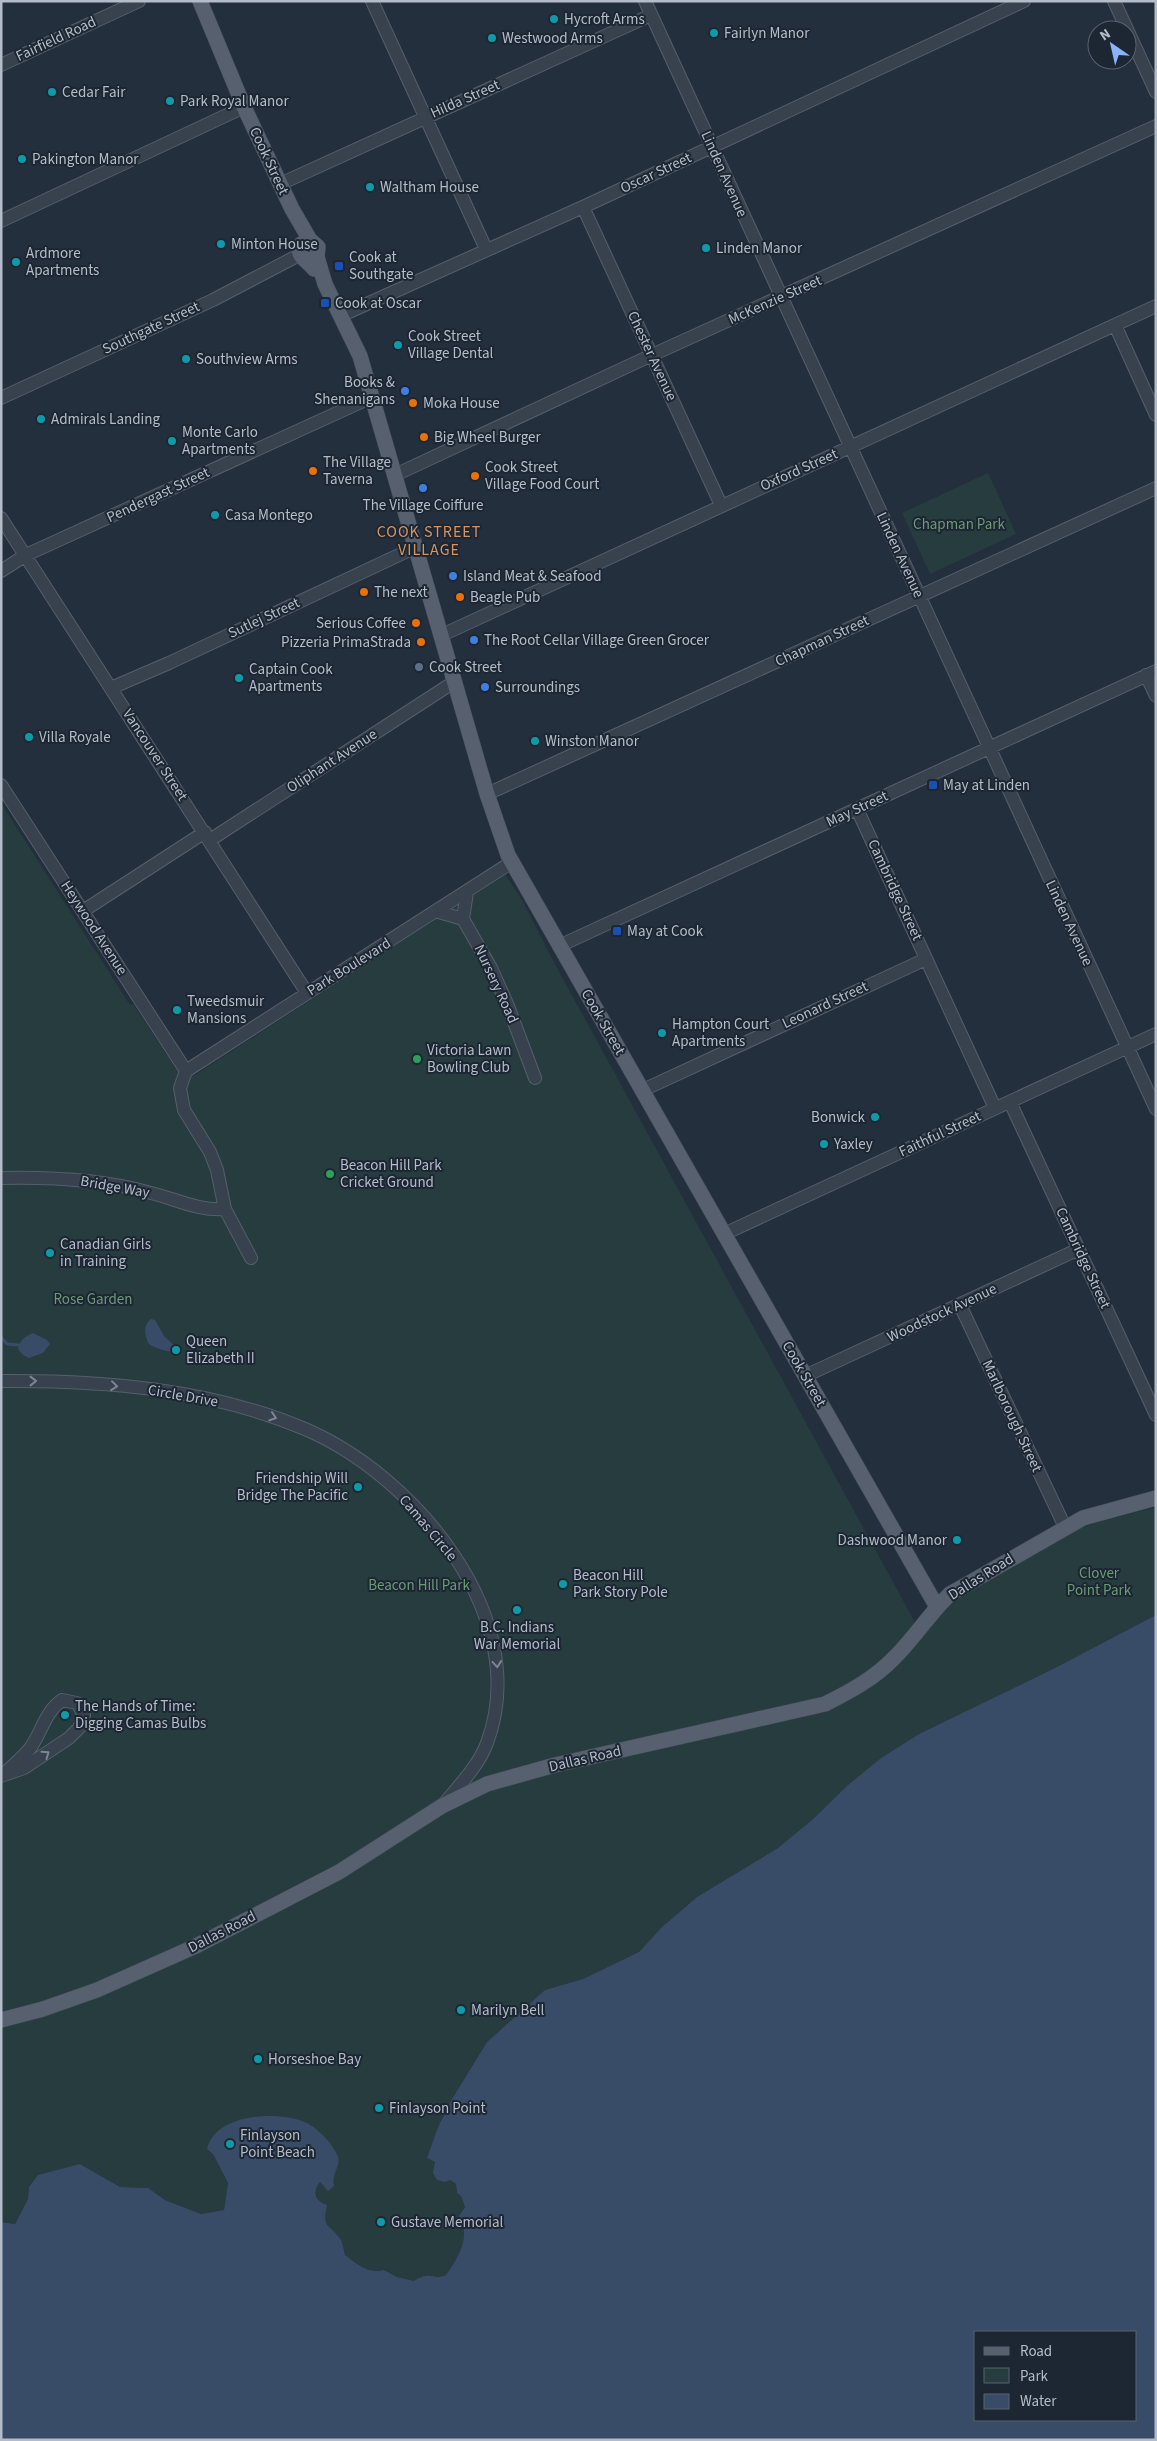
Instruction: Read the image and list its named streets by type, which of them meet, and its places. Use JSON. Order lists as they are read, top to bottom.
{
  "streets": {
    "main road": ["Cook Street", "Dallas Road"],
    "street": [
      "Fairfield Road",
      "Hilda Street",
      "Oscar Street",
      "Linden Avenue",
      "McKenzie Street",
      "Southgate Street",
      "Chester Avenue",
      "Oxford Street",
      "Pendergast Street",
      "Sutlej Street",
      "Chapman Street",
      "Vancouver Street",
      "Oliphant Avenue",
      "May Street",
      "Cambridge Street",
      "Heywood Avenue",
      "Park Boulevard",
      "Nursery Road",
      "Leonard Street",
      "Faithful Street",
      "Bridge Way",
      "Woodstock Avenue",
      "Circle Drive",
      "Marlborough Street",
      "Camas Circle"
    ]
  },
  "crossings": [
    ["Hilda Street", "Cook Street"],
    ["Hilda Street", "Linden Avenue"],
    ["Cook Street", "Oscar Street"],
    ["Cook Street", "McKenzie Street"],
    ["Cook Street", "Southgate Street"],
    ["Cook Street", "Oxford Street"],
    ["Cook Street", "Pendergast Street"],
    ["Cook Street", "Sutlej Street"],
    ["Cook Street", "Chapman Street"],
    ["Cook Street", "Oliphant Avenue"],
    ["Cook Street", "May Street"],
    ["Cook Street", "Park Boulevard"],
    ["Cook Street", "Leonard Street"],
    ["Cook Street", "Faithful Street"],
    ["Cook Street", "Woodstock Avenue"],
    ["Cook Street", "Dallas Road"],
    ["Oscar Street", "Linden Avenue"],
    ["Oscar Street", "Chester Avenue"],
    ["Linden Avenue", "McKenzie Street"],
    ["Linden Avenue", "Oxford Street"],
    ["Linden Avenue", "Chapman Street"],
    ["Linden Avenue", "May Street"],
    ["Linden Avenue", "Faithful Street"],
    ["McKenzie Street", "Chester Avenue"],
    ["Chester Avenue", "Oxford Street"],
    ["Pendergast Street", "Vancouver Street"],
    ["Sutlej Street", "Vancouver Street"],
    ["Vancouver Street", "Oliphant Avenue"],
    ["Vancouver Street", "Park Boulevard"],
    ["Oliphant Avenue", "Heywood Avenue"],
    ["May Street", "Cambridge Street"],
    ["Cambridge Street", "Leonard Street"],
    ["Cambridge Street", "Faithful Street"],
    ["Cambridge Street", "Woodstock Avenue"],
    ["Heywood Avenue", "Park Boulevard"],
    ["Woodstock Avenue", "Marlborough Street"],
    ["Circle Drive", "Camas Circle"],
    ["Marlborough Street", "Dallas Road"],
    ["Camas Circle", "Dallas Road"]
  ],
  "one_way": ["Circle Drive", "Camas Circle"],
  "districts": ["COOK STREET VILLAGE"],
  "parks": [
    "Chapman Park",
    "Rose Garden",
    "Clover Point Park",
    "Beacon Hill Park"
  ],
  "places": {
    "other": [
      "Hycroft Arms",
      "Fairlyn Manor",
      "Westwood Arms",
      "Cedar Fair",
      "Park Royal Manor",
      "Pakington Manor",
      "Waltham House",
      "Minton House",
      "Linden Manor",
      "Ardmore Apartments",
      "Cook Street Village Dental",
      "Southview Arms",
      "Books & Shenanigans",
      "Moka House",
      "Admirals Landing",
      "Big Wheel Burger",
      "Monte Carlo Apartments",
      "The Village Taverna",
      "Cook Street Village Food Court",
      "The Village Coiffure",
      "Casa Montego",
      "Island Meat & Seafood",
      "The next",
      "Beagle Pub",
      "Serious Coffee",
      "The Root Cellar Village Green Grocer",
      "Pizzeria PrimaStrada",
      "Cook Street",
      "Captain Cook Apartments",
      "Surroundings",
      "Villa Royale",
      "Winston Manor",
      "Tweedsmuir Mansions",
      "Hampton Court Apartments",
      "Victoria Lawn Bowling Club",
      "Bonwick",
      "Yaxley",
      "Beacon Hill Park Cricket Ground",
      "Canadian Girls in Training",
      "Queen Elizabeth II",
      "Friendship Will Bridge The Pacific",
      "Dashwood Manor",
      "Beacon Hill Park Story Pole",
      "B.C. Indians War Memorial",
      "The Hands of Time: Digging Camas Bulbs",
      "Marilyn Bell",
      "Horseshoe Bay",
      "Finlayson Point",
      "Finlayson Point Beach",
      "Gustave Memorial"
    ],
    "transit": [
      "Cook at Southgate",
      "Cook at Oscar",
      "May at Linden",
      "May at Cook"
    ]
  },
  "legend": ["Road", "Park", "Water"],
  "north": "top left"
}
